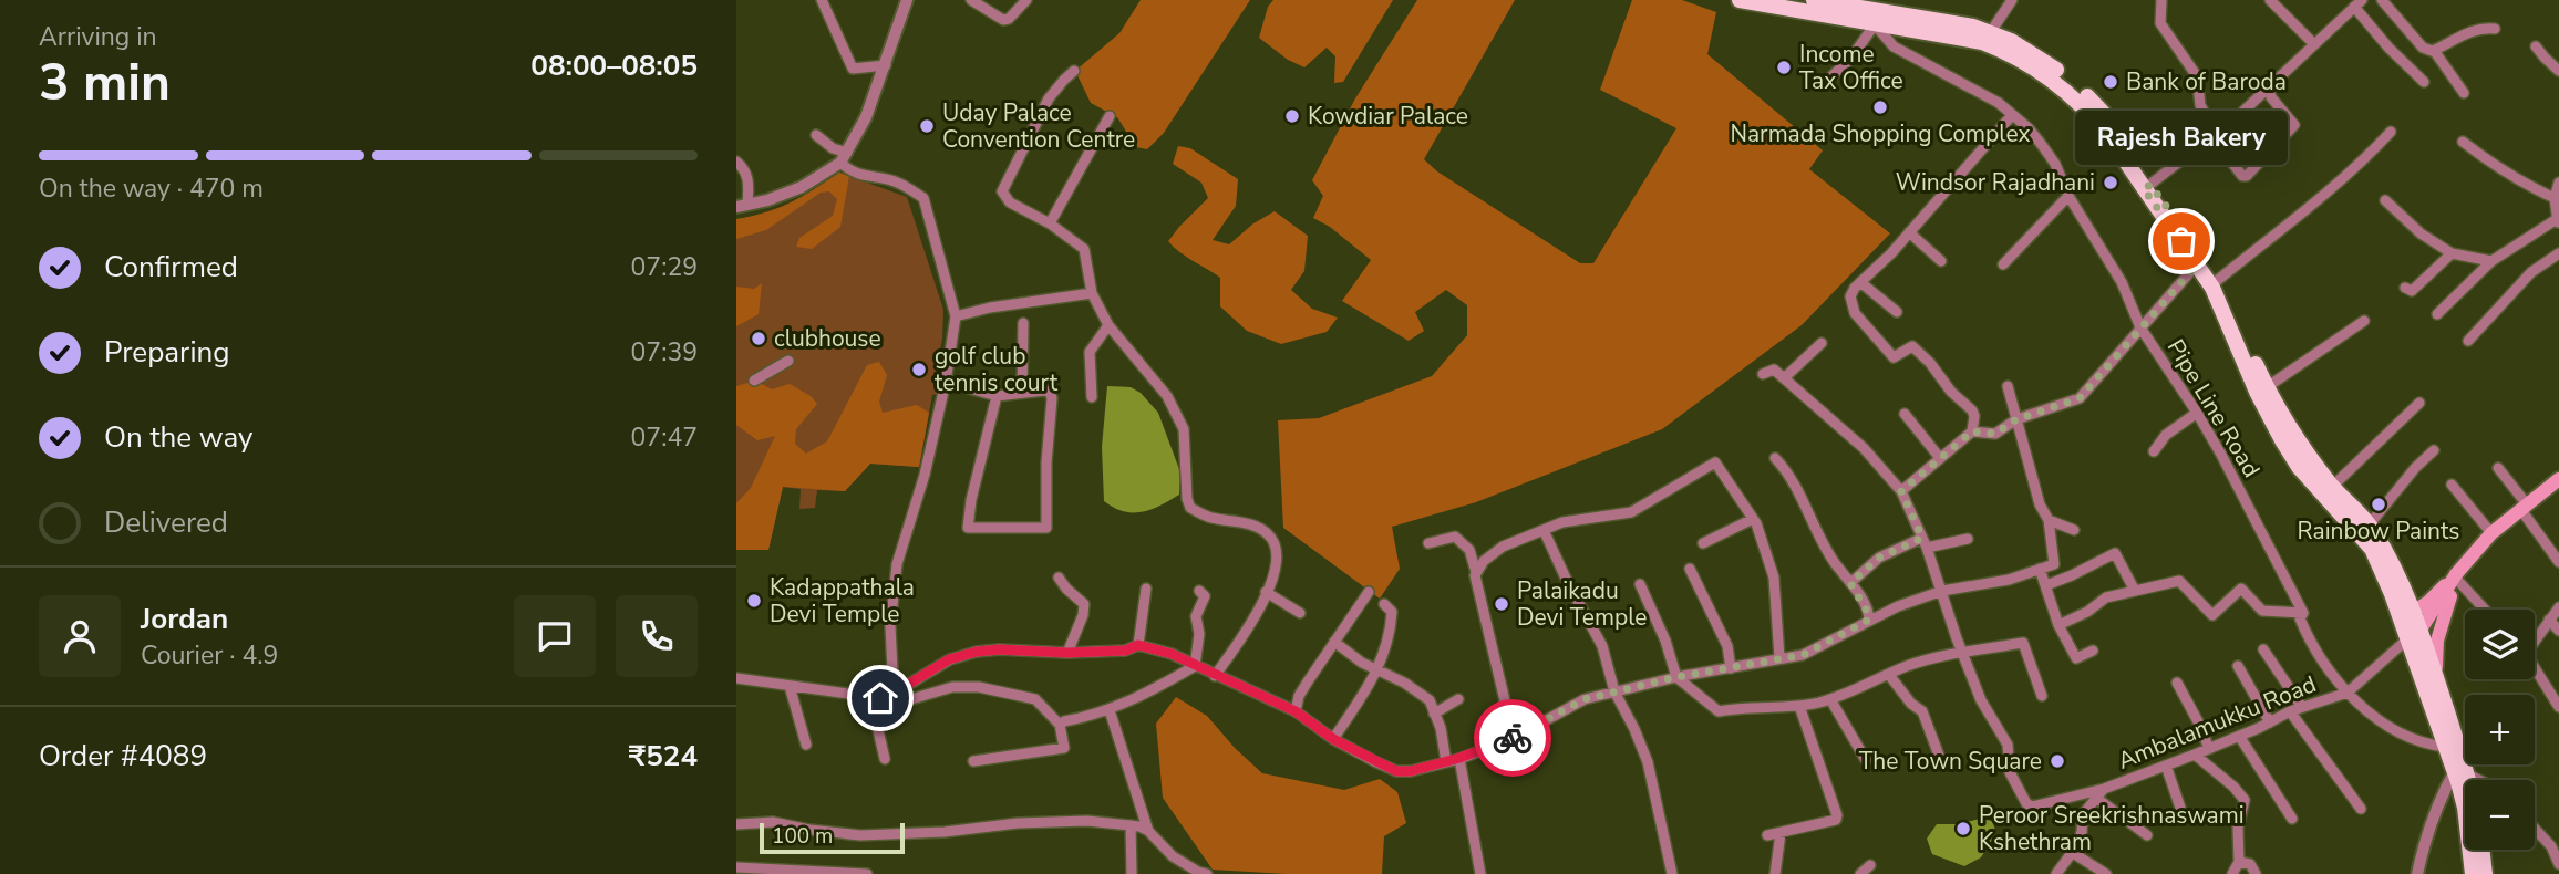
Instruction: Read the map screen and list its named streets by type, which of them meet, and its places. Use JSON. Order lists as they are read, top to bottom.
{
  "streets": {
    "street": ["Pipe Line Road", "Ambalamukku Road"]
  },
  "crossings": [
    ["Pipe Line Road", "Ambalamukku Road"]
  ],
  "places": [
    "Income Tax Office",
    "Bank of Baroda",
    "Narmada Shopping Complex",
    "Kowdiar Palace",
    "Uday Palace Convention Centre",
    "Windsor Rajadhani",
    "Rajesh Bakery",
    "clubhouse",
    "golf club tennis court",
    "Rainbow Paints",
    "Kadappathala Devi Temple",
    "Palaikadu Devi Temple",
    "The Town Square",
    "Peroor Sreekrishnaswami Kshethram"
  ],
  "scale_bar": "100 m",
  "page": {
    "heading": ["3 min", "Arriving in", "08:00–08:05"],
    "panel": [
      "Jordan",
      "Courier · 4.9",
      "Order #4089",
      "₹524"
    ],
    "bubble": "Rajesh Bakery",
    "bar": "On the way · 470 m",
    "list": [
      ["Confirmed", "07:29"],
      ["Preparing", "07:39"],
      ["On the way", "07:47"],
      "Delivered"
    ],
    "map_buttons": ["+", "−"],
    "scale": "100 m"
  }
}
